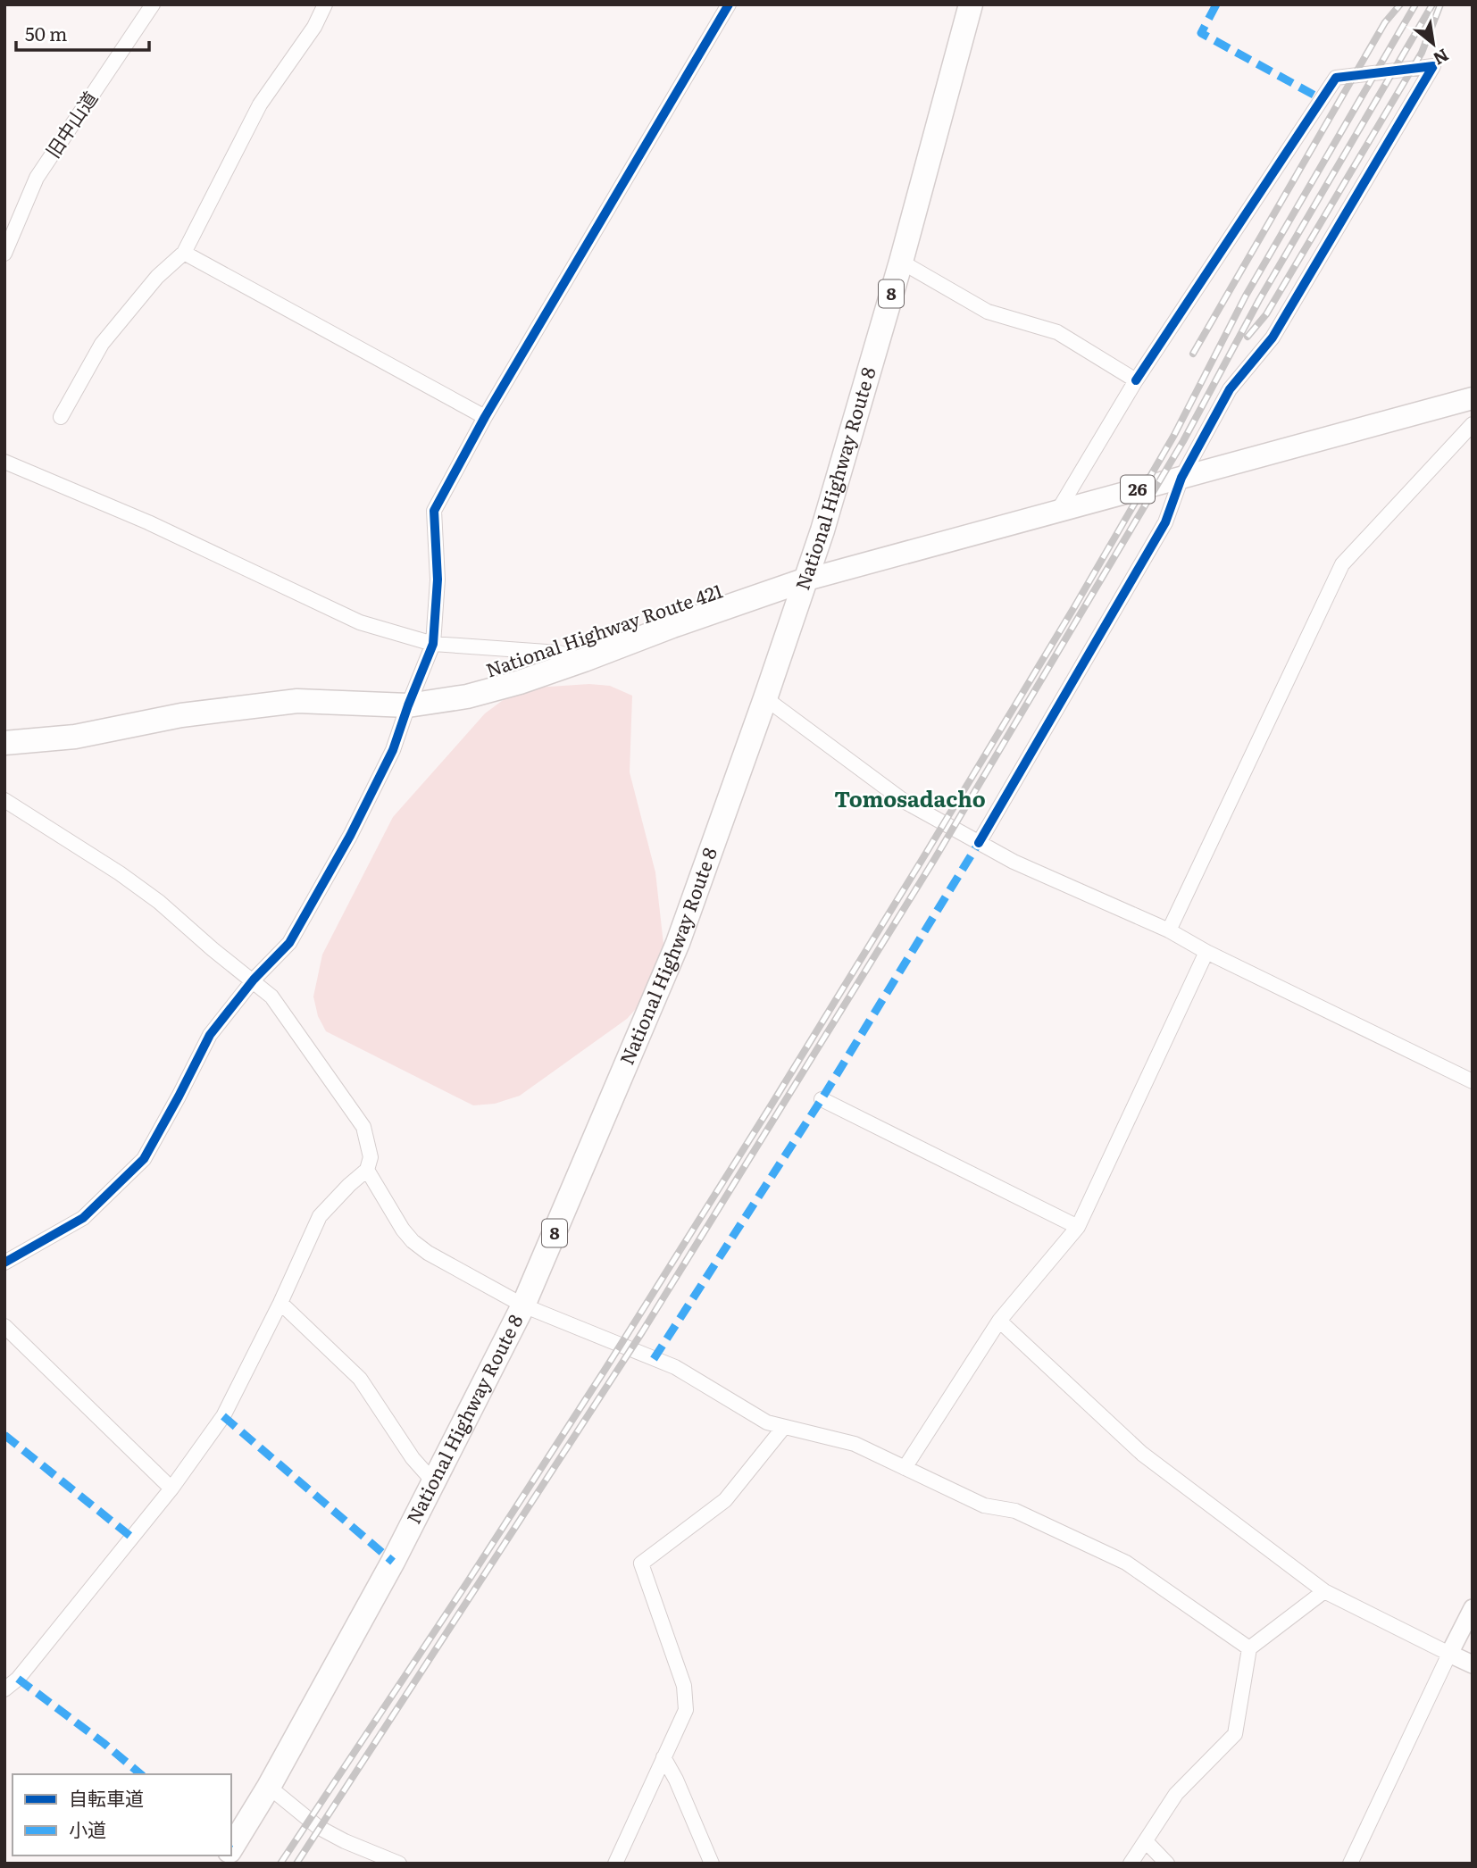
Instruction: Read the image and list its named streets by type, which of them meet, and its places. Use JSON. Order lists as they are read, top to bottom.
{
  "streets": {
    "highway": ["8", "National Highway Route 8", "National Highway Route 421"],
    "main road": ["26"],
    "street": ["旧中山道"]
  },
  "crossings": [
    ["National Highway Route 8", "26"],
    ["National Highway Route 8", "National Highway Route 421"],
    ["26", "National Highway Route 421"]
  ],
  "districts": ["Tomosadacho"],
  "legend": ["自転車道", "小道"],
  "scale_bar": "50 m",
  "north": "bottom right"
}
